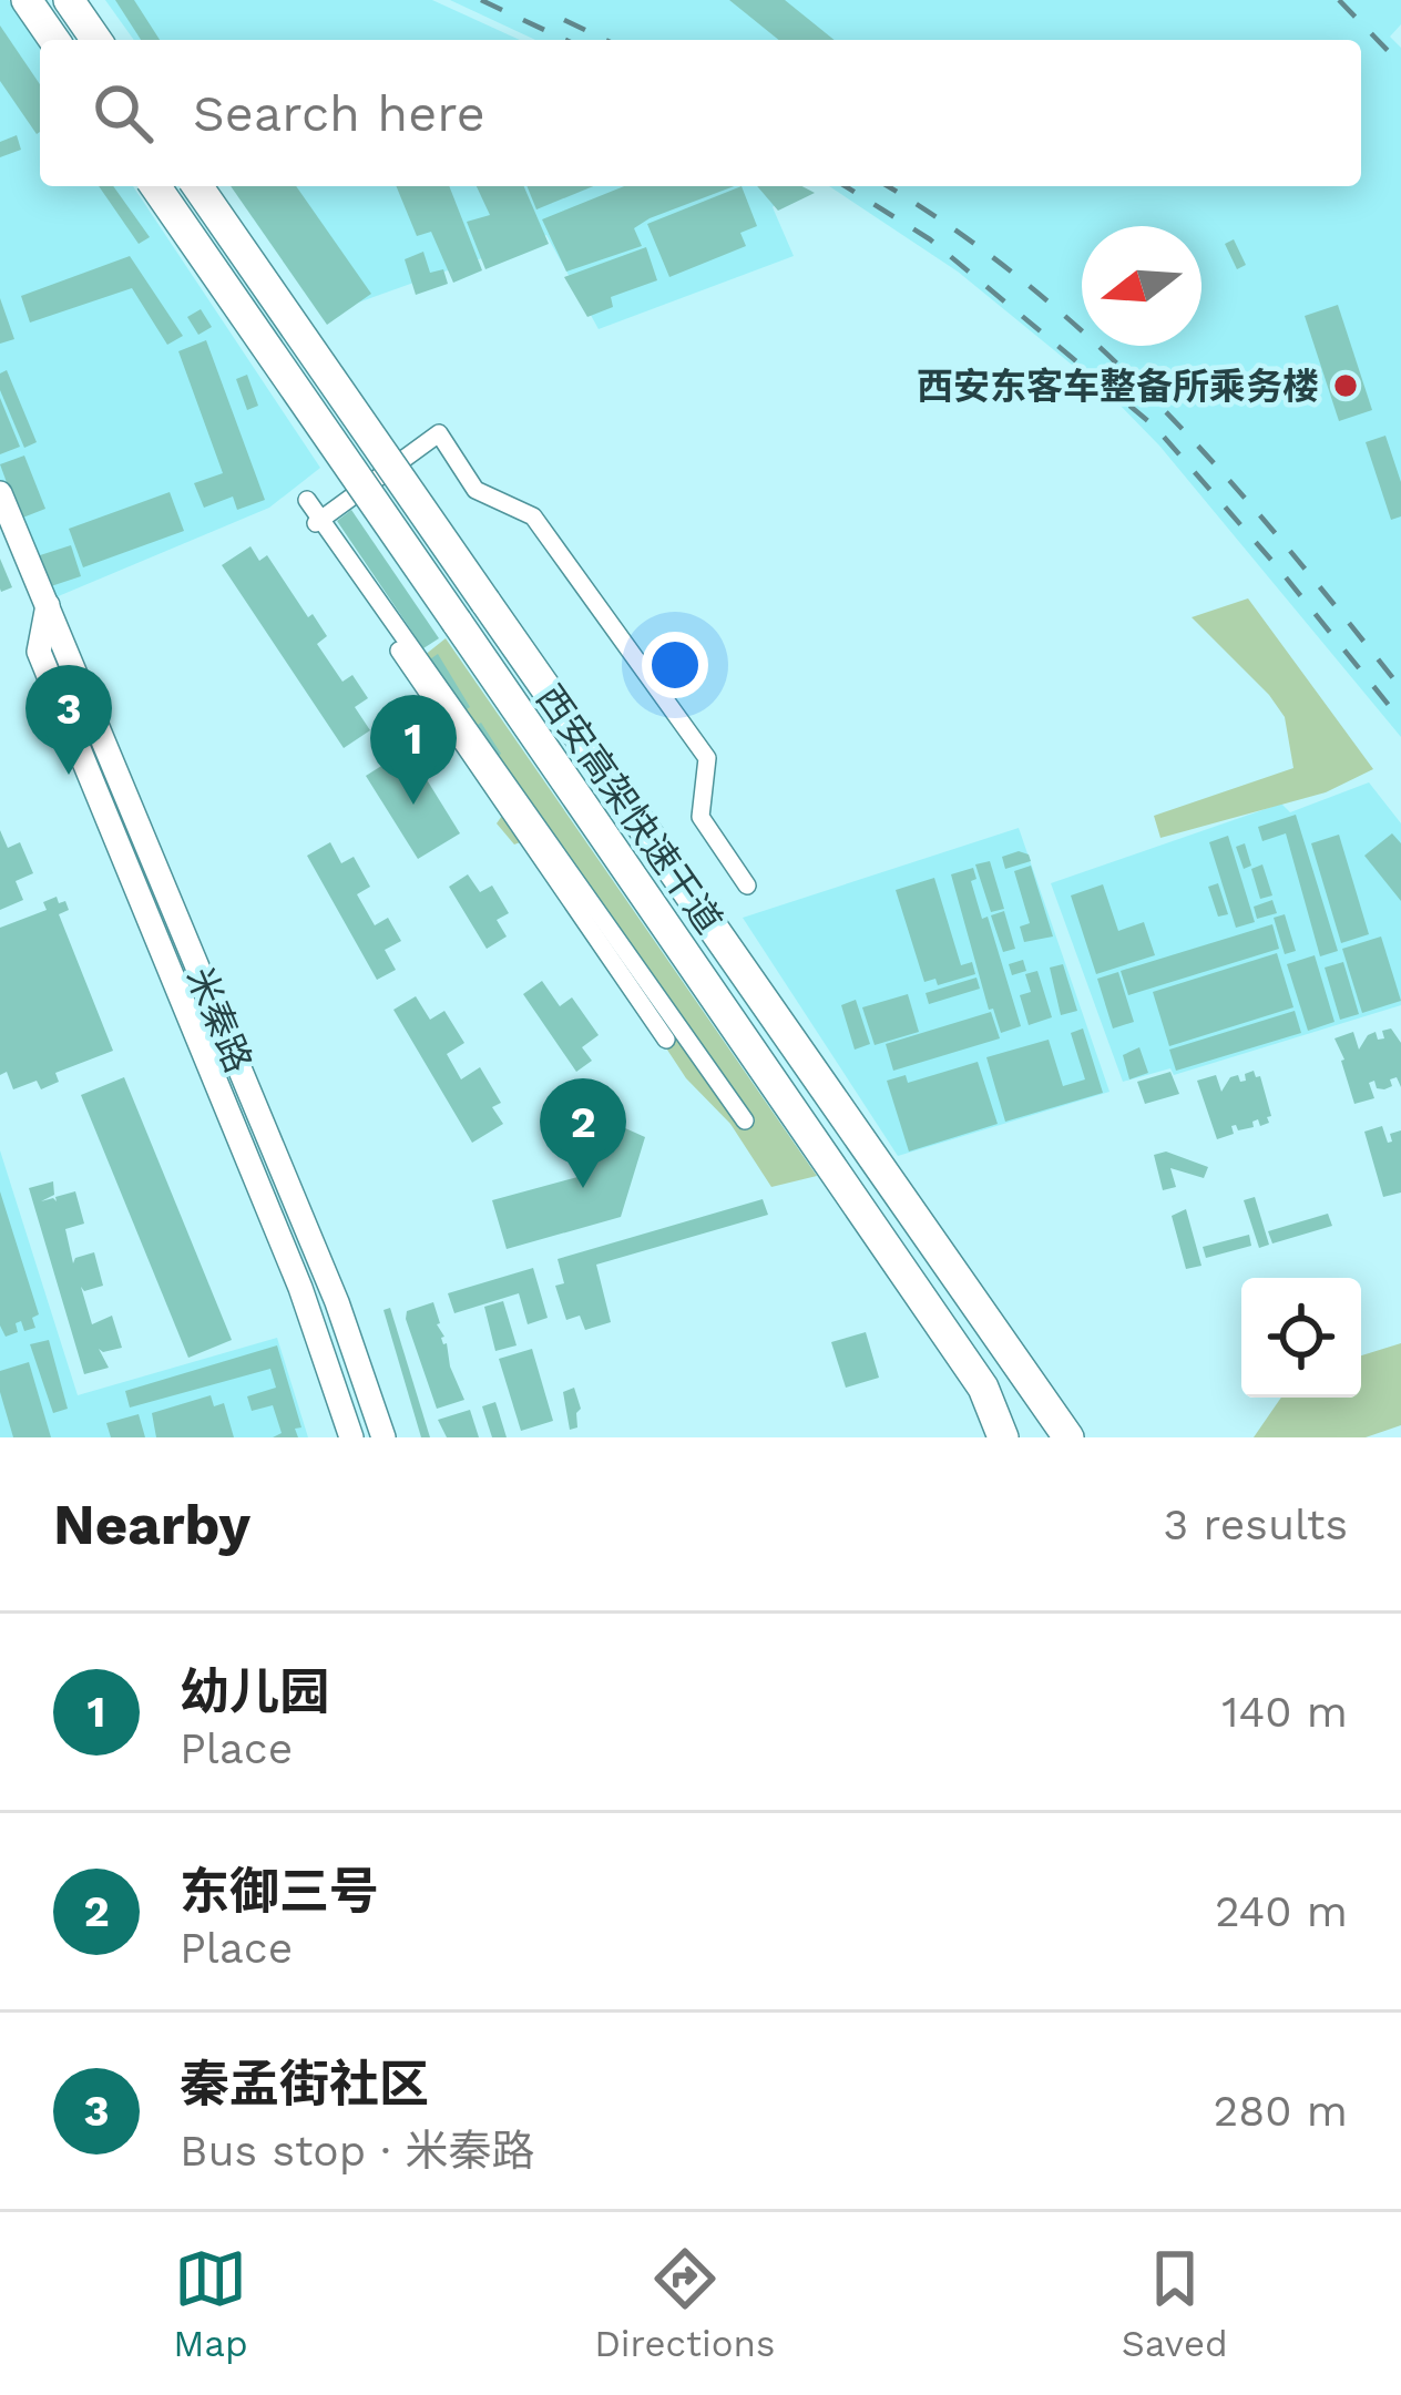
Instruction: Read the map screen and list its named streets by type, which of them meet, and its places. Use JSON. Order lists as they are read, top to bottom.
{
  "streets": {
    "highway": ["西安高架快速干道"],
    "street": ["米秦路"]
  },
  "places": ["西安东客车整备所乘务楼"],
  "north": "left",
  "page": {
    "search": "Search here",
    "pins": ["3", "1", "2"],
    "heading": ["Nearby", "3 results"],
    "list": [
      {
        "mark": "1",
        "name": "幼儿园",
        "note": "Place",
        "value": "140 m"
      },
      {
        "mark": "2",
        "name": "东御三号",
        "note": "Place",
        "value": "240 m"
      },
      {
        "mark": "3",
        "name": "秦孟街社区",
        "note": "Bus stop · 米秦路",
        "value": "280 m"
      }
    ],
    "nav": ["Map", "Directions", "Saved"]
  }
}
